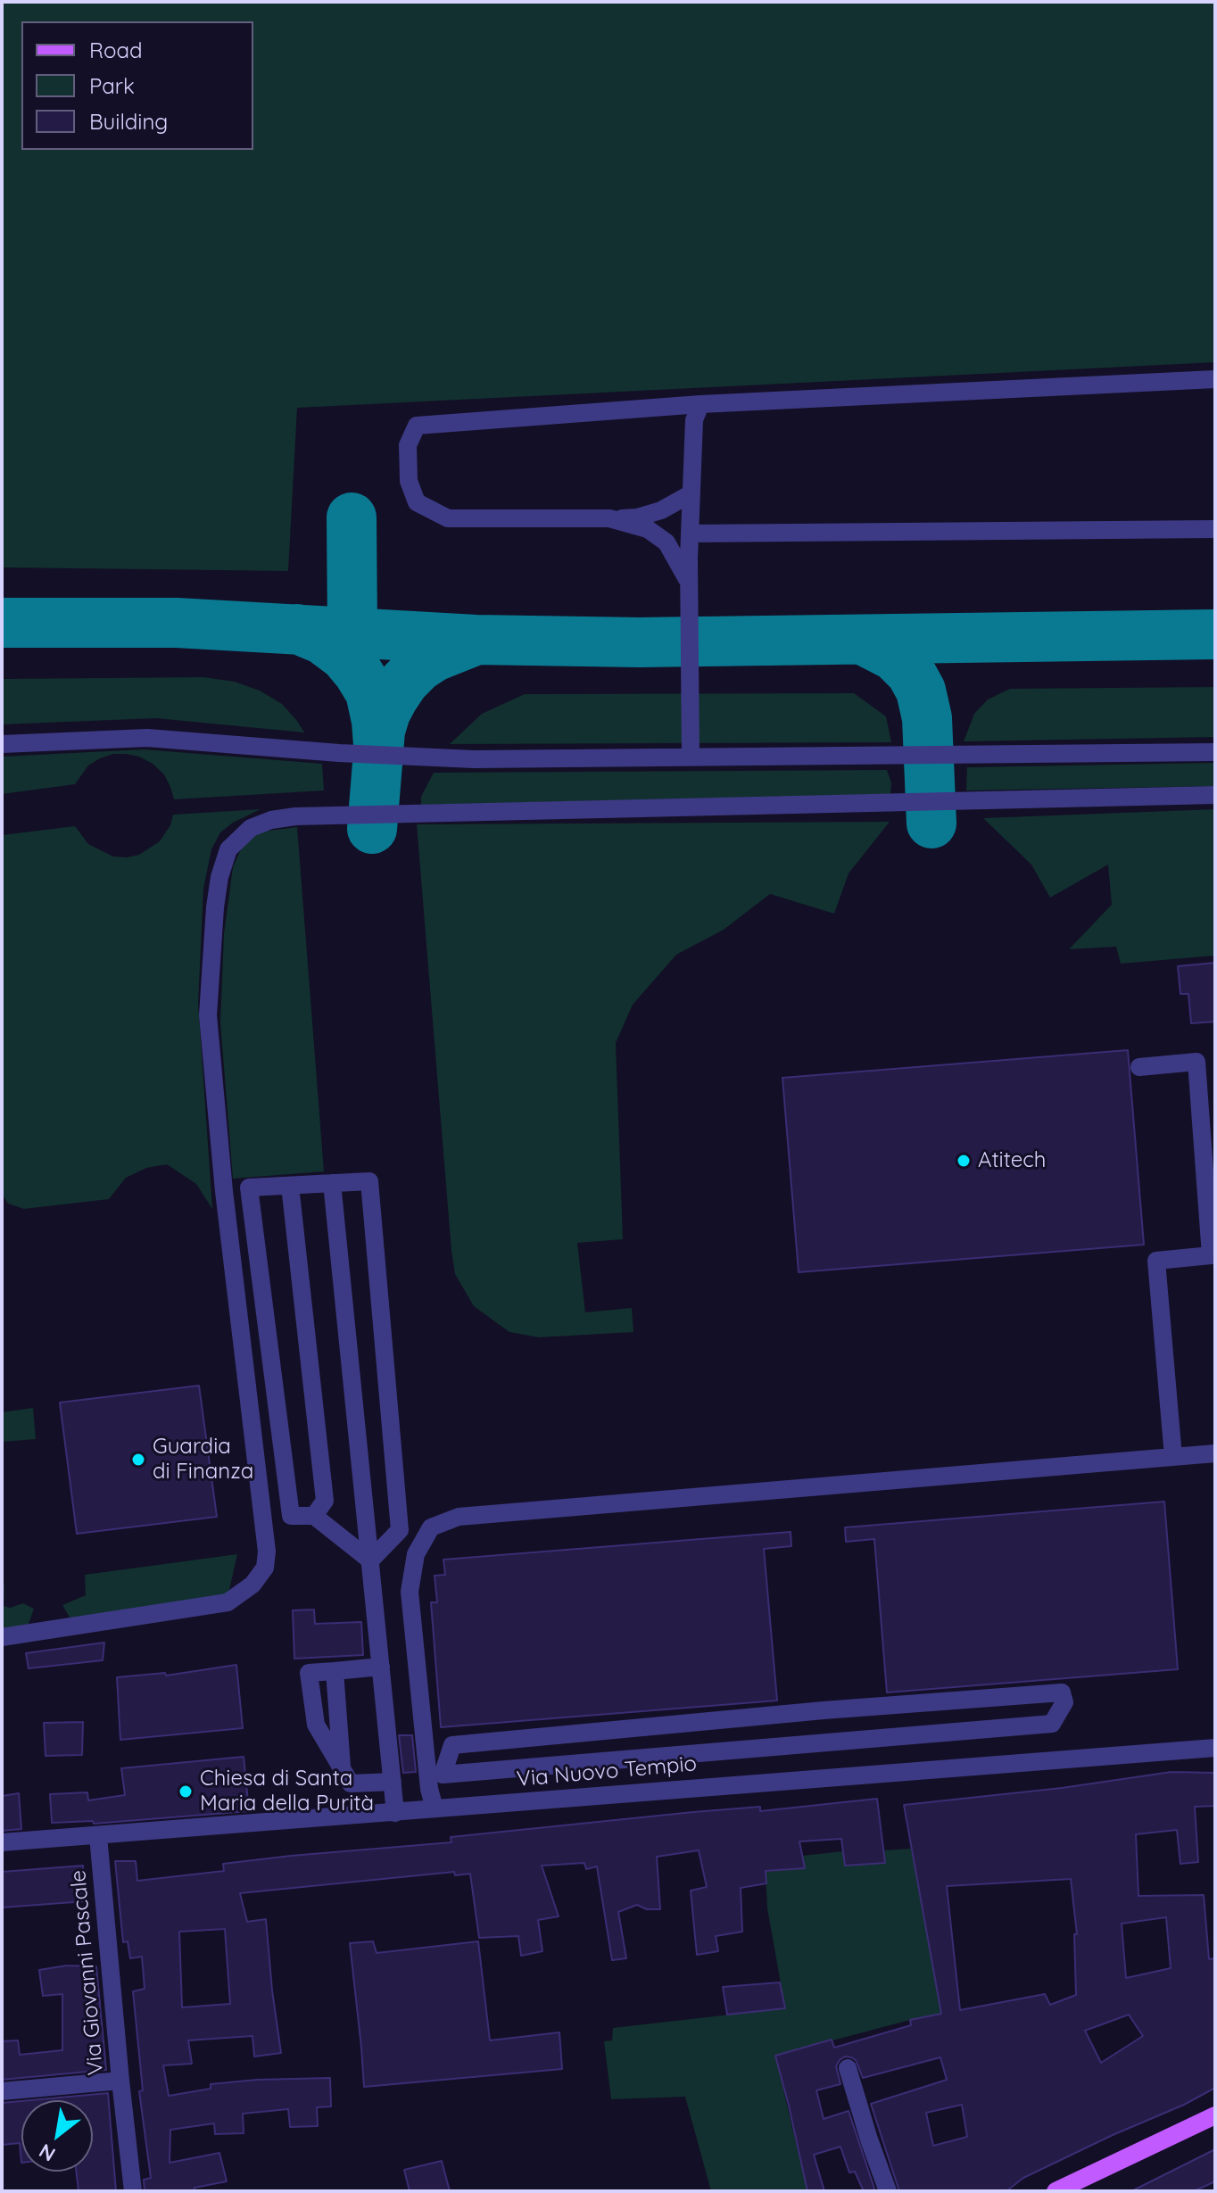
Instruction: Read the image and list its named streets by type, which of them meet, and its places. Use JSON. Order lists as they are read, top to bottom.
{
  "streets": {
    "street": ["Via Nuovo Tempio", "Via Giovanni Pascale"]
  },
  "crossings": [
    ["Via Nuovo Tempio", "Via Giovanni Pascale"]
  ],
  "places": ["Atitech", "Guardia di Finanza", "Chiesa di Santa Maria della Purità"],
  "legend": ["Road", "Park", "Building"],
  "north": "bottom left"
}
